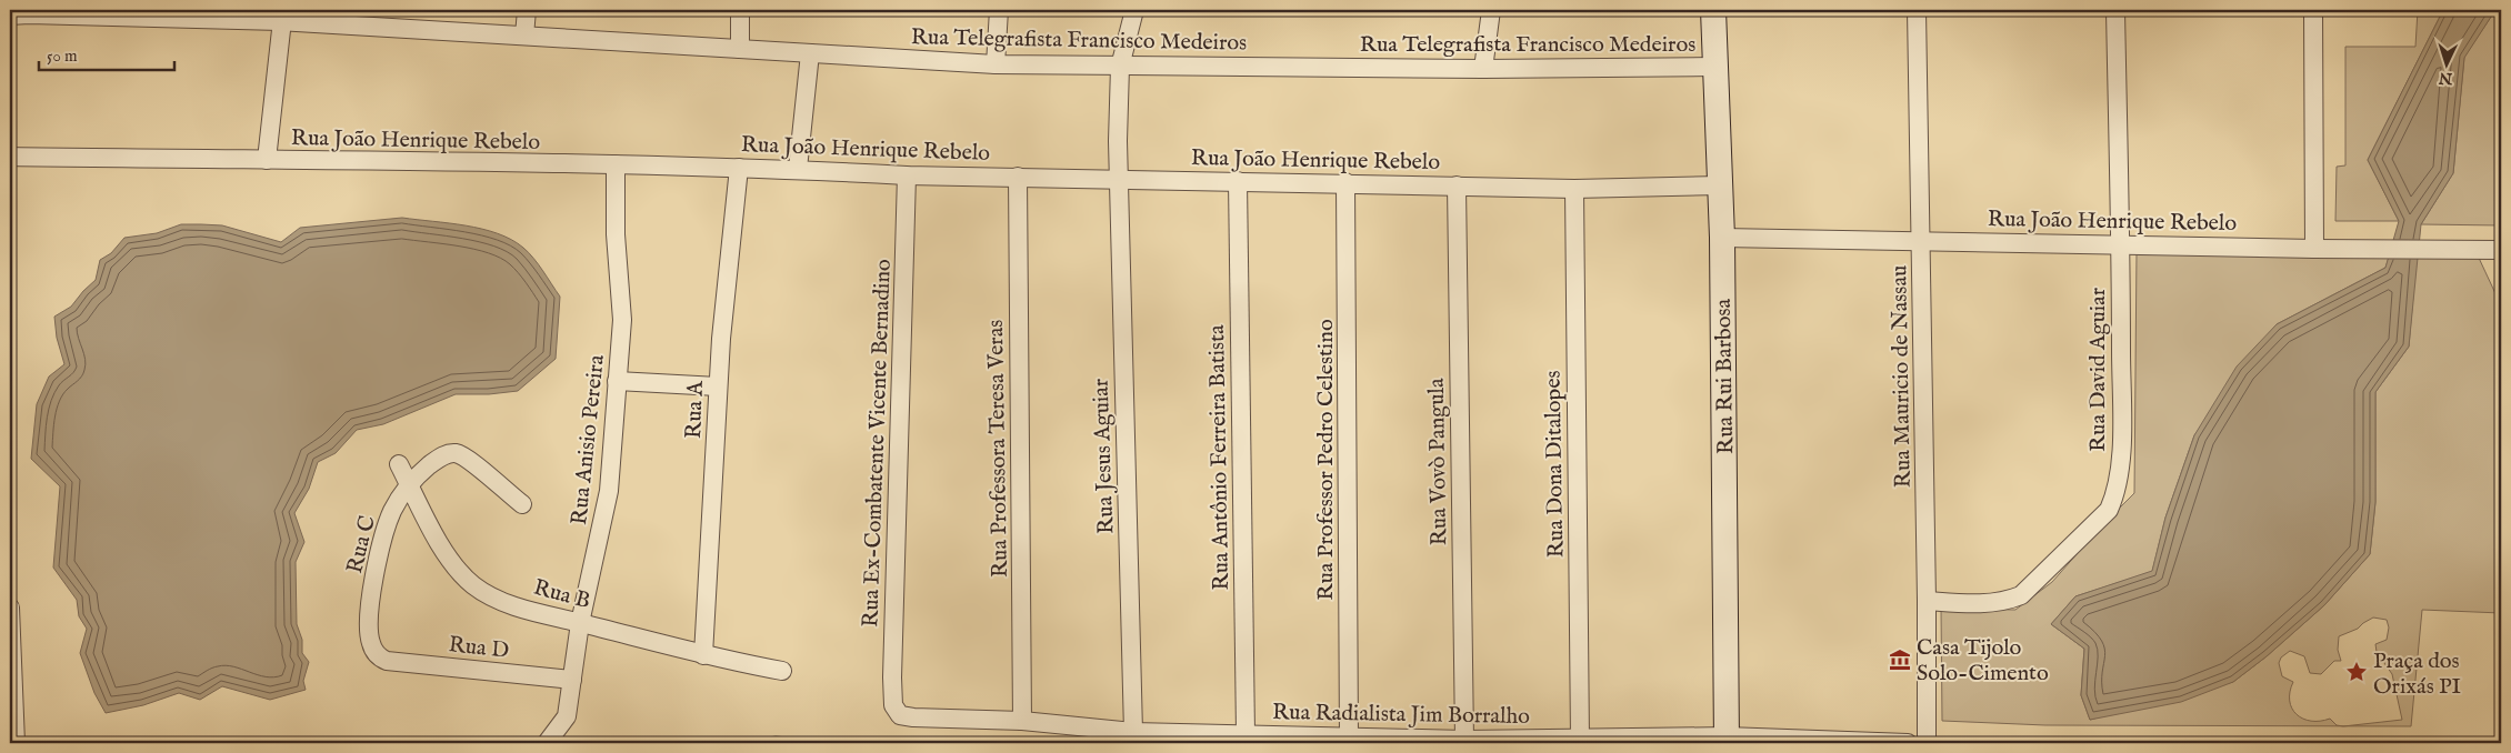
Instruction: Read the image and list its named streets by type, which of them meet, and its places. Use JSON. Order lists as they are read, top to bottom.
{
  "streets": {
    "street": [
      "Rua Telegrafista Francisco Medeiros",
      "Rua João Henrique Rebelo",
      "Rua David Aguiar",
      "Rua Rui Barbosa",
      "Rua Mauricio de Nassau",
      "Rua A",
      "Rua Anisio Pereira",
      "Rua Ex-Combatente Vicente Bernadino",
      "Rua Professora Teresa Veras",
      "Rua Jesus Aguiar",
      "Rua Antônio Ferreira Batista",
      "Rua Professor Pedro Celestino",
      "Rua Vovò Pangula",
      "Rua Dona Ditalopes",
      "Rua C",
      "Rua B",
      "Rua D",
      "Rua Radialista Jim Borralho"
    ]
  },
  "crossings": [
    ["Rua Telegrafista Francisco Medeiros", "Rua Rui Barbosa"],
    ["Rua Telegrafista Francisco Medeiros", "Rua Jesus Aguiar"],
    ["Rua João Henrique Rebelo", "Rua David Aguiar"],
    ["Rua João Henrique Rebelo", "Rua Rui Barbosa"],
    ["Rua João Henrique Rebelo", "Rua Mauricio de Nassau"],
    ["Rua João Henrique Rebelo", "Rua A"],
    ["Rua João Henrique Rebelo", "Rua Anisio Pereira"],
    ["Rua João Henrique Rebelo", "Rua Ex-Combatente Vicente Bernadino"],
    ["Rua João Henrique Rebelo", "Rua Professora Teresa Veras"],
    ["Rua João Henrique Rebelo", "Rua Jesus Aguiar"],
    ["Rua João Henrique Rebelo", "Rua Antônio Ferreira Batista"],
    ["Rua João Henrique Rebelo", "Rua Professor Pedro Celestino"],
    ["Rua João Henrique Rebelo", "Rua Vovò Pangula"],
    ["Rua João Henrique Rebelo", "Rua Dona Ditalopes"],
    ["Rua David Aguiar", "Rua Mauricio de Nassau"],
    ["Rua Rui Barbosa", "Rua Radialista Jim Borralho"],
    ["Rua A", "Rua B"],
    ["Rua Anisio Pereira", "Rua B"],
    ["Rua Anisio Pereira", "Rua D"],
    ["Rua Ex-Combatente Vicente Bernadino", "Rua Radialista Jim Borralho"],
    ["Rua Professora Teresa Veras", "Rua Radialista Jim Borralho"],
    ["Rua Jesus Aguiar", "Rua Radialista Jim Borralho"],
    ["Rua Antônio Ferreira Batista", "Rua Radialista Jim Borralho"],
    ["Rua Professor Pedro Celestino", "Rua Radialista Jim Borralho"],
    ["Rua Vovò Pangula", "Rua Radialista Jim Borralho"],
    ["Rua Dona Ditalopes", "Rua Radialista Jim Borralho"],
    ["Rua C", "Rua B"],
    ["Rua C", "Rua D"]
  ],
  "places": {
    "museum": ["Casa Tijolo Solo-Cimento"],
    "place": ["Praça dos Orixás PI"]
  },
  "scale_bar": "50 m",
  "north": "bottom"
}
